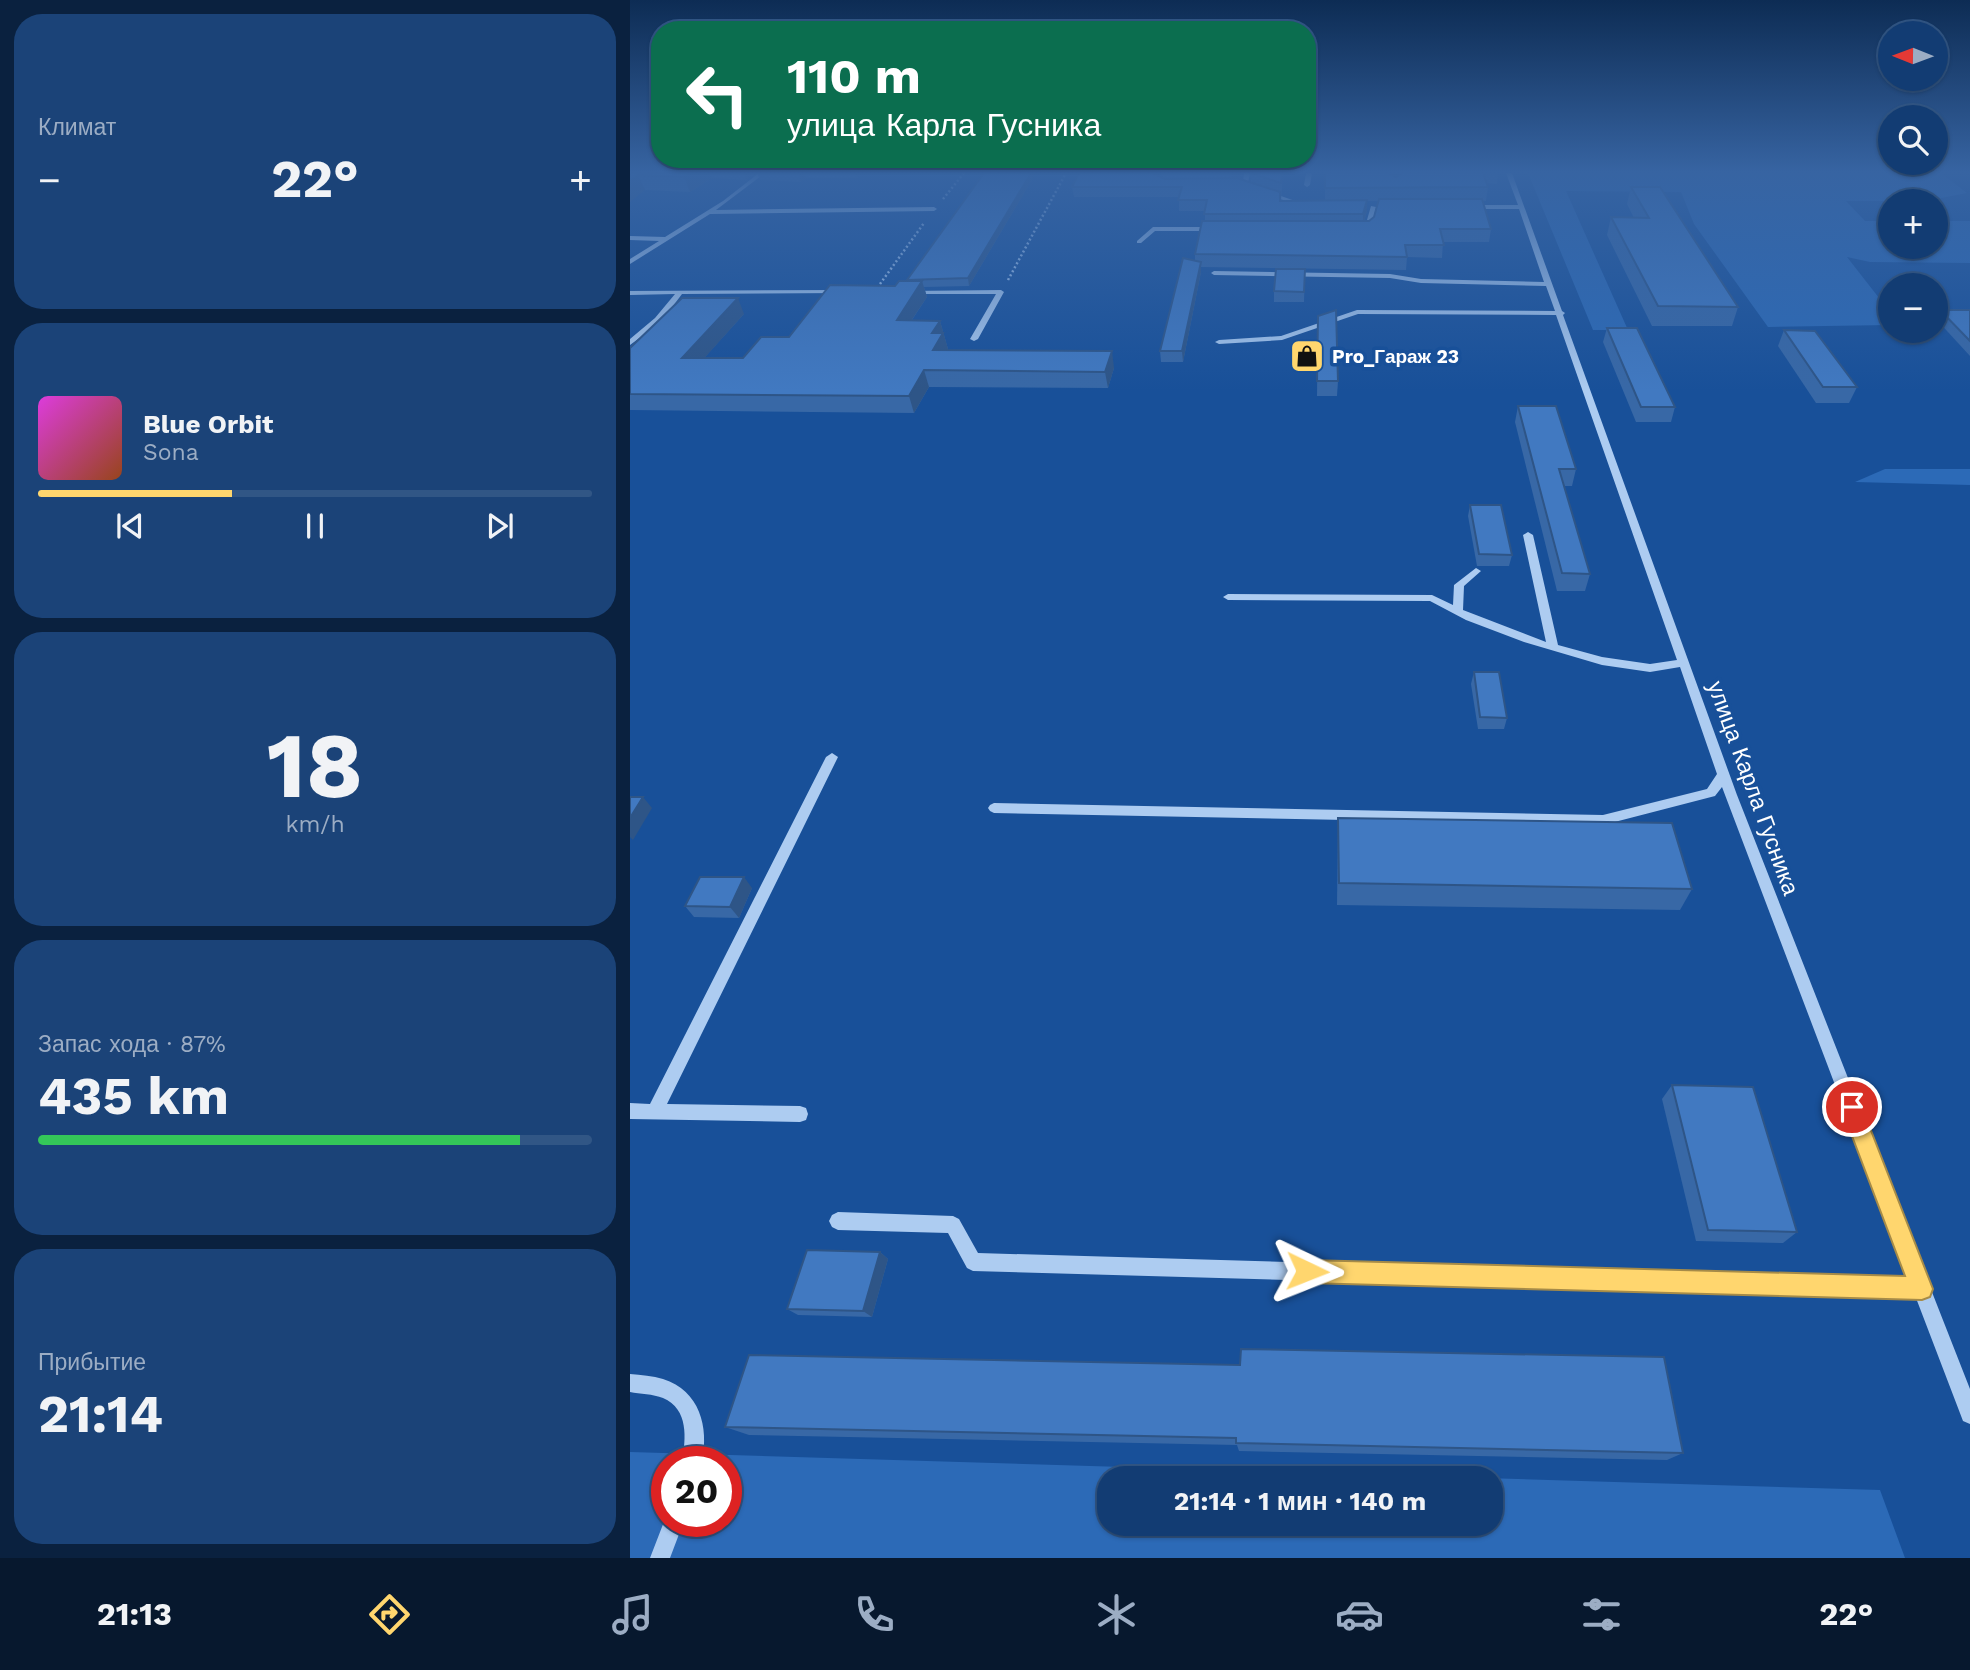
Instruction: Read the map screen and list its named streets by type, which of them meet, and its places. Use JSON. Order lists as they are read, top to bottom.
{
  "streets": {
    "street": ["улица Карла Гусника"]
  },
  "places": {
    "shop": ["Pro_Гараж 23"]
  },
  "north": "left",
  "page": {
    "tile": [
      "Климат",
      ["18", "km/h"],
      ["Запас хода · 87%", "435 km"],
      ["Прибытие", "21:14"]
    ],
    "map_buttons": ["+", "−"],
    "turn": ["110 m", "улица Карла Гусника"],
    "heat": ["−", "22°", "+"],
    "song": ["Blue Orbit", "Sona"],
    "limit": "20",
    "trip": "21:14 · 1 мин · 140 m",
    "tabs": ["21:13", "22°"]
  }
}
